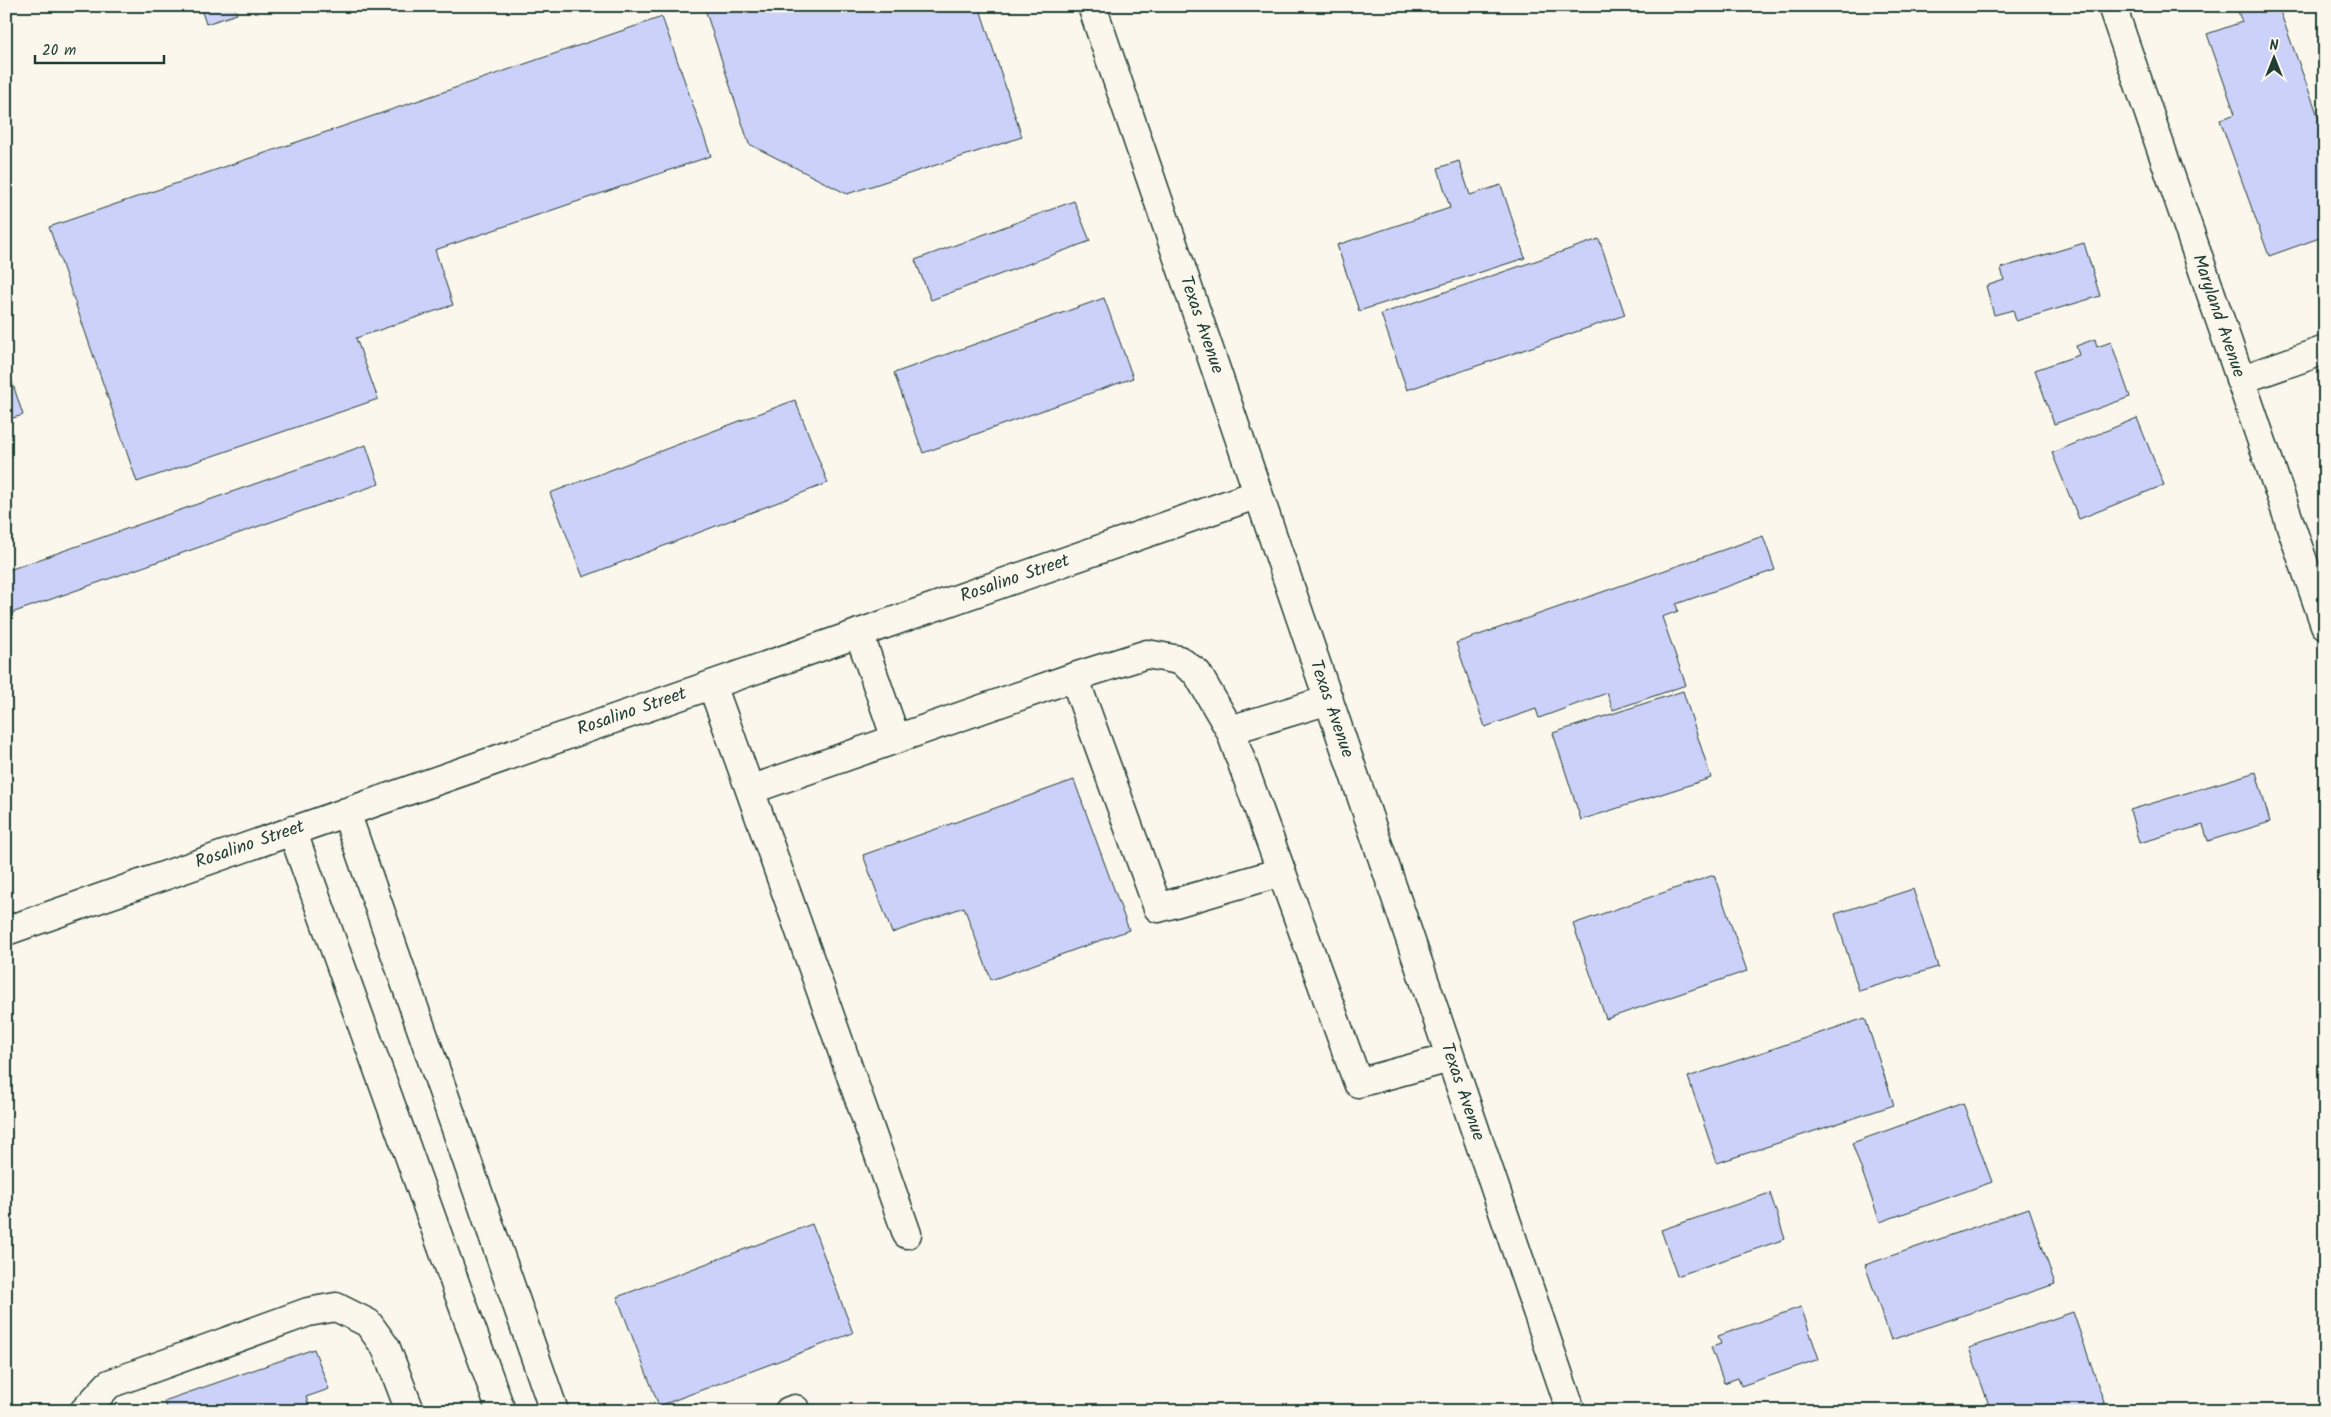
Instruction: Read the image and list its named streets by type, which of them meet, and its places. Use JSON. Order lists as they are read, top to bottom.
{
  "streets": {
    "street": ["Maryland Avenue", "Texas Avenue", "Rosalino Street"]
  },
  "crossings": [
    ["Texas Avenue", "Rosalino Street"]
  ],
  "scale_bar": "20 m",
  "north": "top"
}
